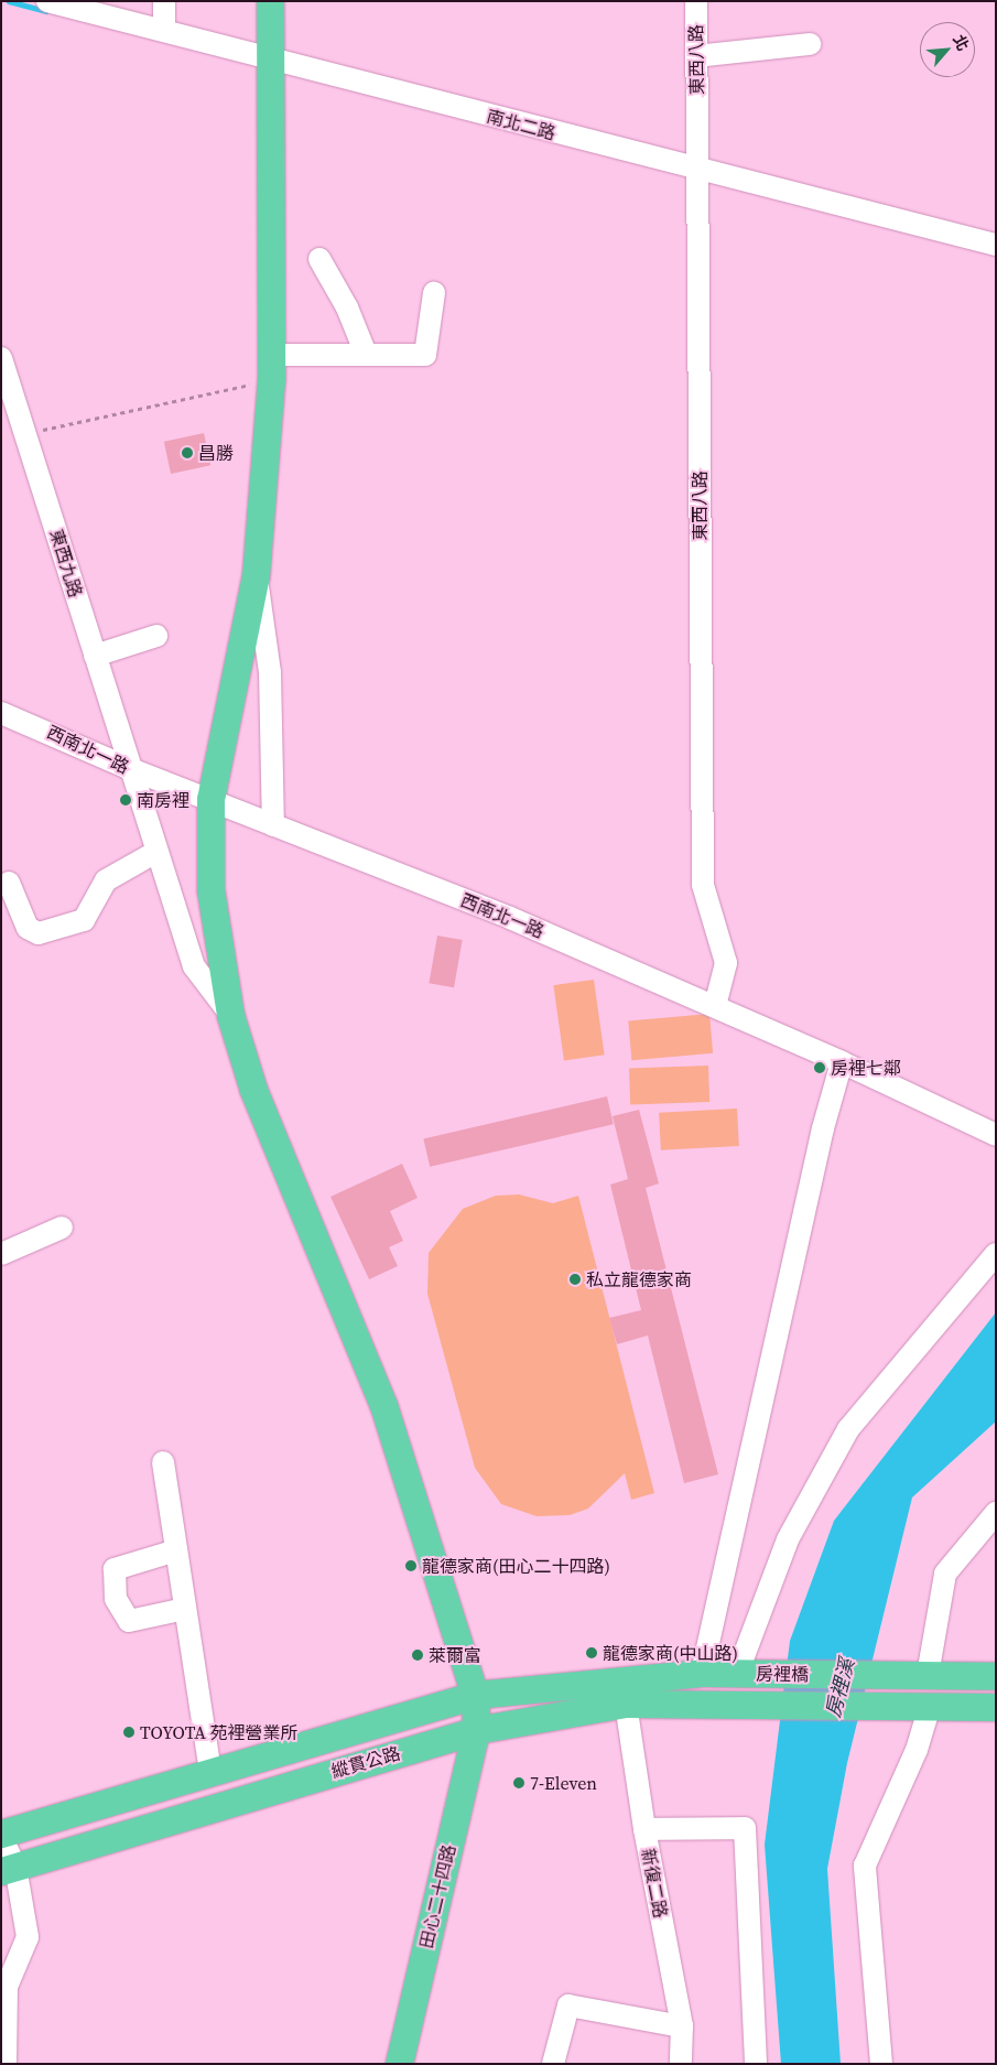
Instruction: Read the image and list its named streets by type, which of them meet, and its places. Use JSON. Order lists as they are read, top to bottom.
{
  "streets": {
    "main road": ["房裡橋", "縱貫公路", "田心二十四路"],
    "street": [
      "東西八路",
      "南北二路",
      "東西九路",
      "西南北一路",
      "新復二路"
    ]
  },
  "crossings": [
    ["東西八路", "南北二路"],
    ["東西八路", "西南北一路"],
    ["南北二路", "田心二十四路"],
    ["東西九路", "西南北一路"],
    ["東西九路", "田心二十四路"],
    ["西南北一路", "田心二十四路"],
    ["房裡橋", "縱貫公路"],
    ["縱貫公路", "新復二路"],
    ["縱貫公路", "田心二十四路"]
  ],
  "water": ["房裡溪"],
  "places": [
    "昌勝",
    "南房裡",
    "房裡七鄰",
    "私立龍德家商",
    "龍德家商(田心二十四路)",
    "龍德家商(中山路)",
    "萊爾富",
    "TOYOTA 苑裡營業所",
    "7-Eleven"
  ],
  "north": "top right"
}
